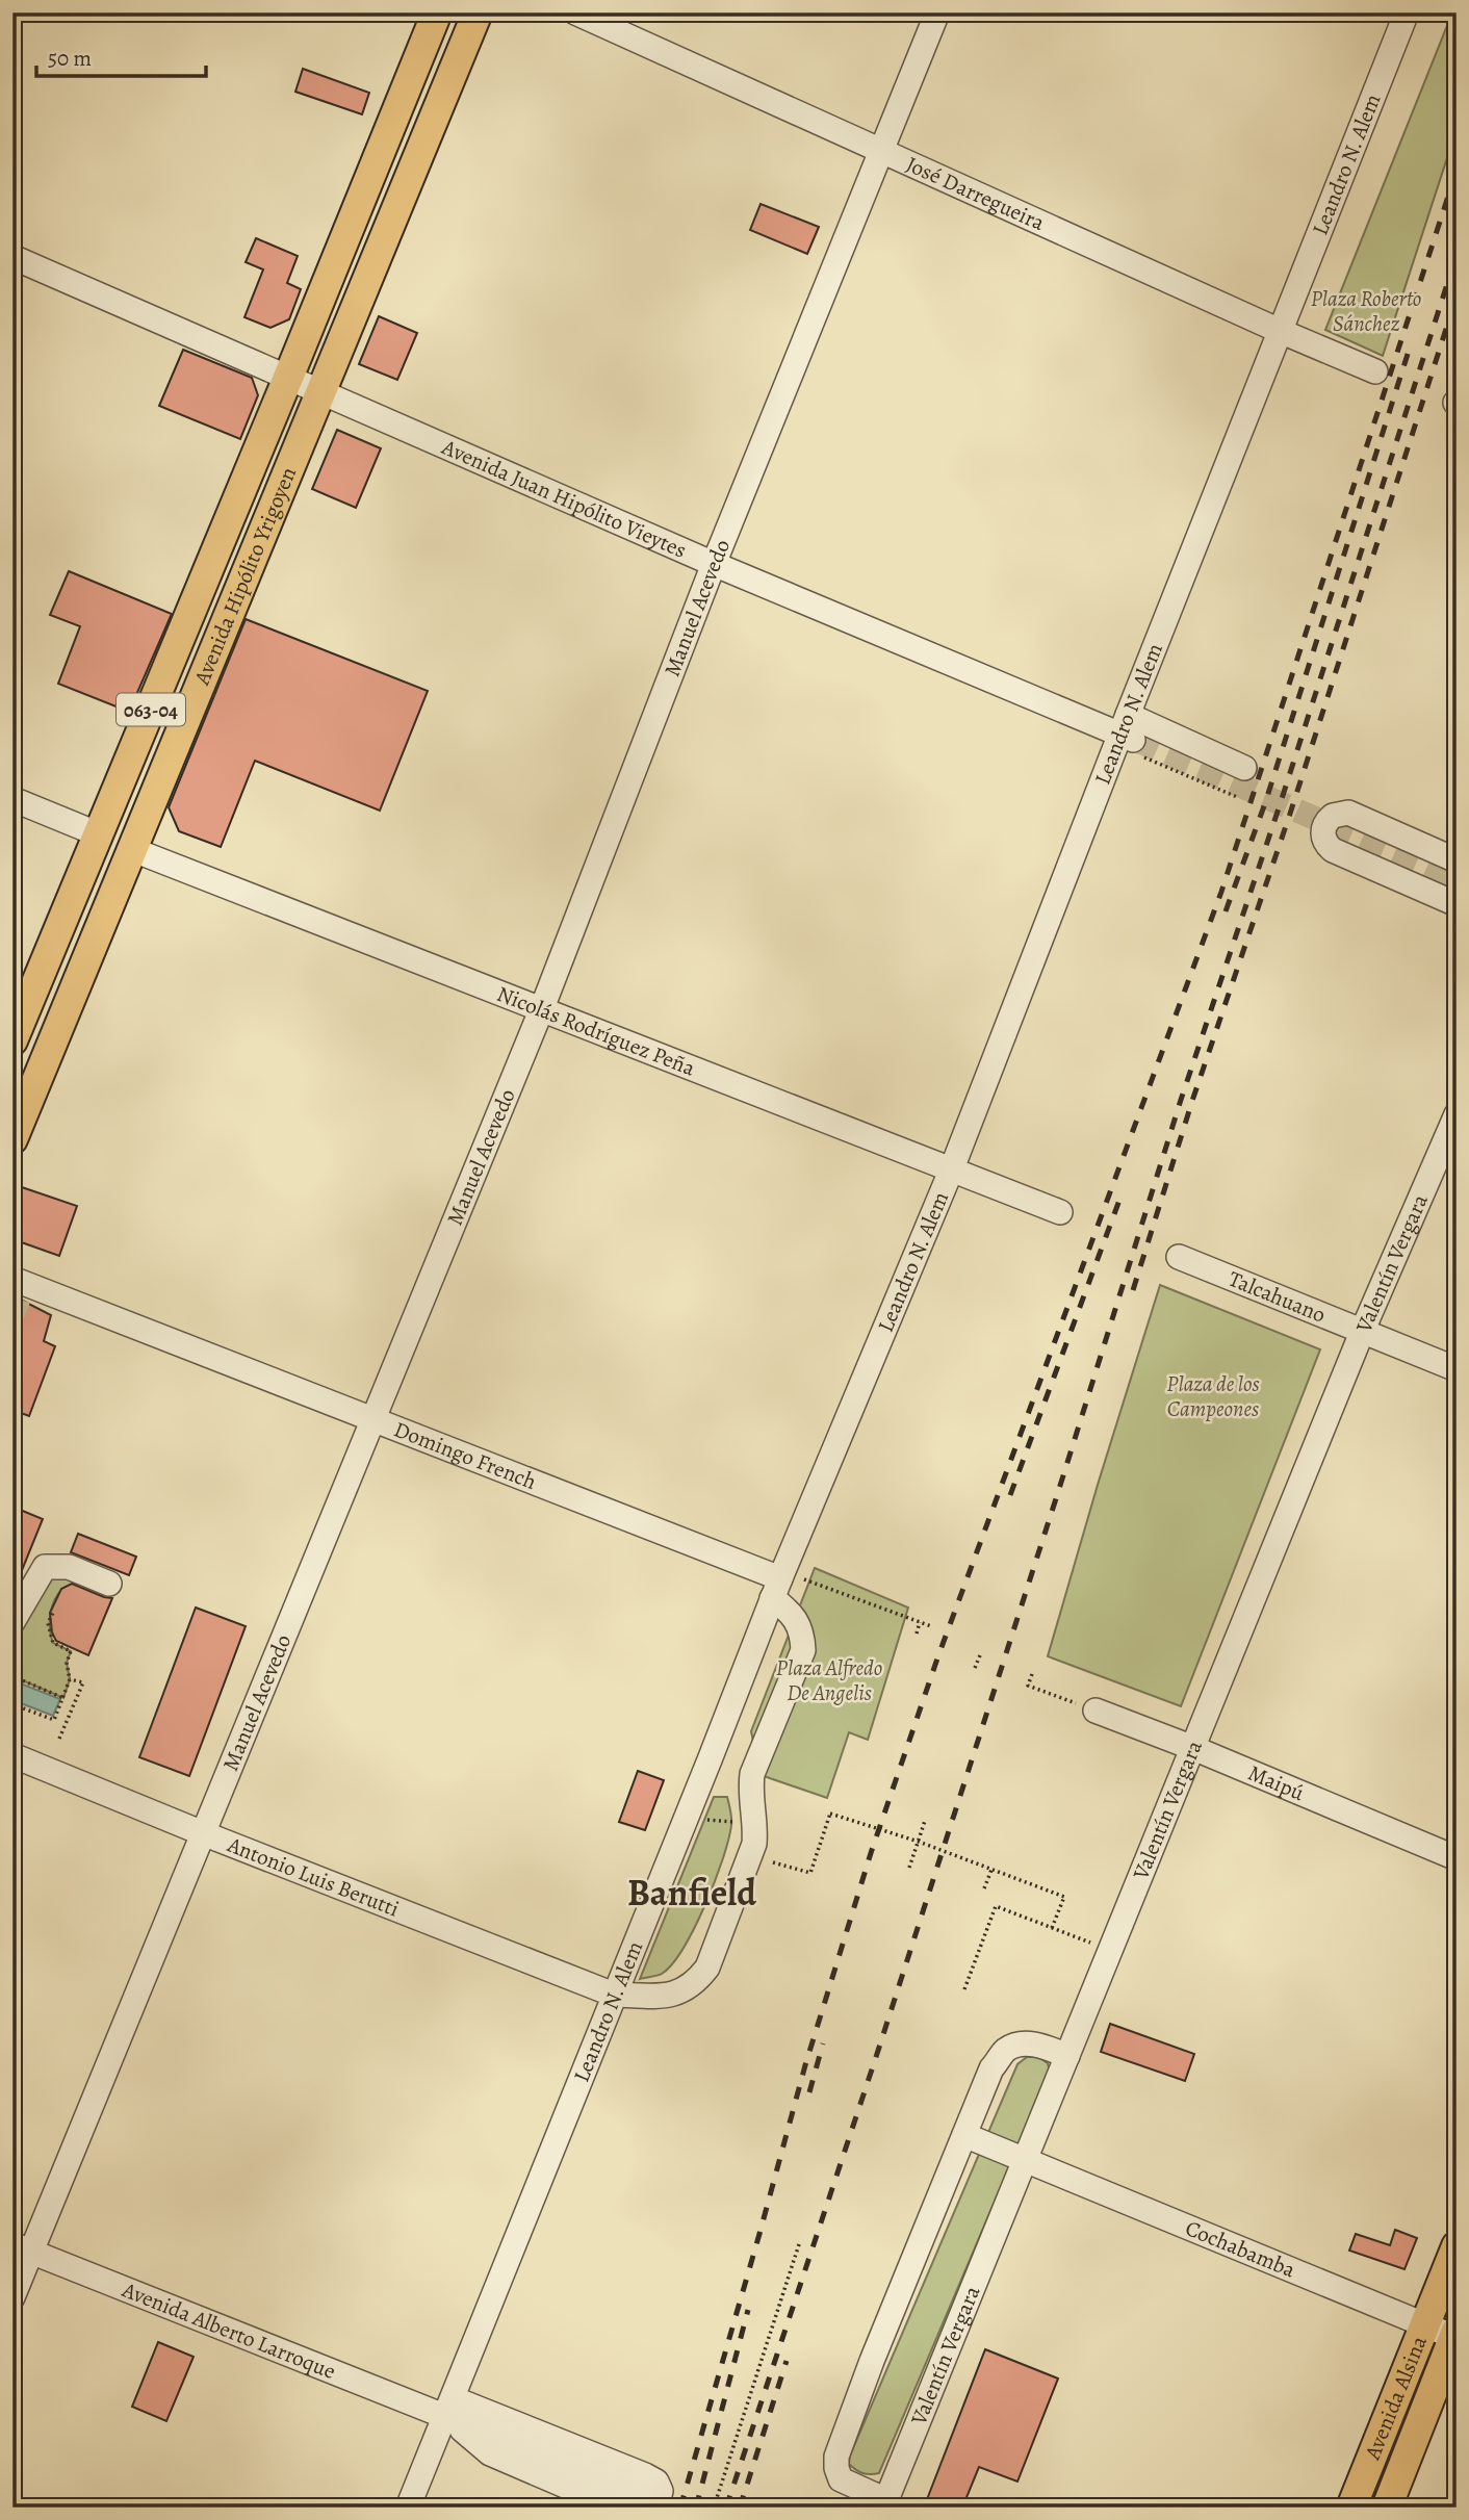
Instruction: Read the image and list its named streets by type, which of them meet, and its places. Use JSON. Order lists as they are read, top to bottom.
{
  "streets": {
    "main road": ["Avenida Hipólito Yrigoyen", "063-04", "Avenida Alsina"],
    "street": [
      "Leandro N. Alem",
      "José Darregueira",
      "Avenida Juan Hipólito Vieytes",
      "Manuel Acevedo",
      "Nicolás Rodríguez Peña",
      "Valentín Vergara",
      "Talcahuano",
      "Domingo French",
      "Maipú",
      "Antonio Luis Berutti",
      "Cochabamba",
      "Avenida Alberto Larroque"
    ]
  },
  "crossings": [
    ["Leandro N. Alem", "José Darregueira"],
    ["Leandro N. Alem", "Avenida Juan Hipólito Vieytes"],
    ["Leandro N. Alem", "Nicolás Rodríguez Peña"],
    ["Leandro N. Alem", "Domingo French"],
    ["Leandro N. Alem", "Antonio Luis Berutti"],
    ["Leandro N. Alem", "Avenida Alberto Larroque"],
    ["José Darregueira", "Manuel Acevedo"],
    ["Avenida Juan Hipólito Vieytes", "Avenida Hipólito Yrigoyen"],
    ["Avenida Juan Hipólito Vieytes", "Manuel Acevedo"],
    ["Avenida Hipólito Yrigoyen", "Nicolás Rodríguez Peña"],
    ["Manuel Acevedo", "Nicolás Rodríguez Peña"],
    ["Manuel Acevedo", "Domingo French"],
    ["Manuel Acevedo", "Antonio Luis Berutti"],
    ["Manuel Acevedo", "Avenida Alberto Larroque"],
    ["Valentín Vergara", "Talcahuano"],
    ["Valentín Vergara", "Maipú"],
    ["Valentín Vergara", "Cochabamba"],
    ["Cochabamba", "Avenida Alsina"]
  ],
  "districts": ["Banfield"],
  "parks": ["Plaza Roberto Sánchez", "Plaza de los Campeones", "Plaza Alfredo De Angelis"],
  "scale_bar": "50 m"
}
